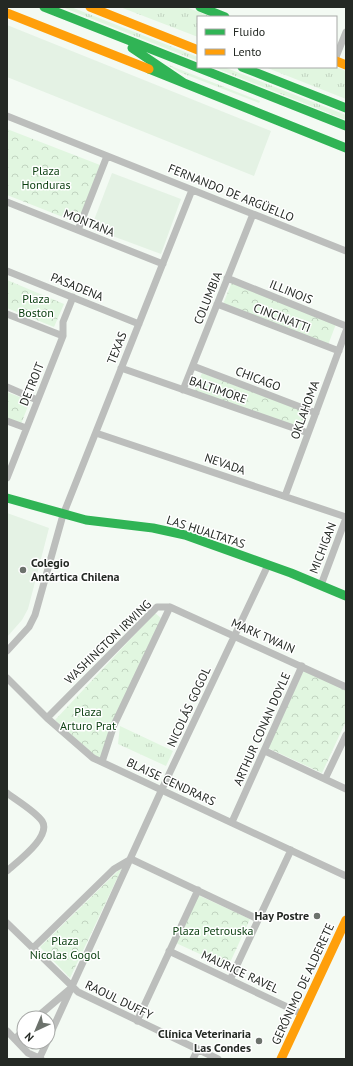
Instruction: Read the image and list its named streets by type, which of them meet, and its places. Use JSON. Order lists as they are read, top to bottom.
{
  "streets": {
    "main road": ["LAS HUALTATAS", "GERÓNIMO DE ALDERETE"],
    "street": [
      "FERNANDO DE ARGÜELLO",
      "MONTANA",
      "PASADENA",
      "ILLINOIS",
      "COLUMBIA",
      "CINCINATTI",
      "TEXAS",
      "CHICAGO",
      "DETROIT",
      "BALTIMORE",
      "OKLAHOMA",
      "NEVADA",
      "MICHIGAN",
      "MARK TWAIN",
      "WASHINGTON IRWING",
      "NICOLÁS GOGOL",
      "ARTHUR CONAN DOYLE",
      "BLAISE CENDRARS",
      "MAURICE RAVEL",
      "RAOUL DUFFY"
    ]
  },
  "crossings": [
    ["FERNANDO DE ARGÜELLO", "COLUMBIA"],
    ["FERNANDO DE ARGÜELLO", "TEXAS"],
    ["MONTANA", "TEXAS"],
    ["PASADENA", "TEXAS"],
    ["PASADENA", "DETROIT"],
    ["ILLINOIS", "COLUMBIA"],
    ["COLUMBIA", "CINCINATTI"],
    ["COLUMBIA", "CHICAGO"],
    ["COLUMBIA", "BALTIMORE"],
    ["CINCINATTI", "OKLAHOMA"],
    ["TEXAS", "BALTIMORE"],
    ["TEXAS", "NEVADA"],
    ["TEXAS", "LAS HUALTATAS"],
    ["CHICAGO", "OKLAHOMA"],
    ["BALTIMORE", "OKLAHOMA"],
    ["OKLAHOMA", "NEVADA"],
    ["NEVADA", "MICHIGAN"],
    ["LAS HUALTATAS", "MICHIGAN"],
    ["LAS HUALTATAS", "NICOLÁS GOGOL"],
    ["MARK TWAIN", "WASHINGTON IRWING"],
    ["MARK TWAIN", "NICOLÁS GOGOL"],
    ["MARK TWAIN", "ARTHUR CONAN DOYLE"],
    ["WASHINGTON IRWING", "BLAISE CENDRARS"],
    ["NICOLÁS GOGOL", "BLAISE CENDRARS"],
    ["NICOLÁS GOGOL", "RAOUL DUFFY"],
    ["ARTHUR CONAN DOYLE", "BLAISE CENDRARS"],
    ["MAURICE RAVEL", "GERÓNIMO DE ALDERETE"]
  ],
  "parks": [
    "Plaza Honduras",
    "Plaza Boston",
    "Plaza Arturo Prat",
    "Plaza Petrouska",
    "Plaza Nicolas Gogol"
  ],
  "places": ["Colegio Antártica Chilena", "Hay Postre", "Clínica Veterinaria Las Condes"],
  "legend": ["Fluido", "Lento"],
  "north": "bottom left"
}
